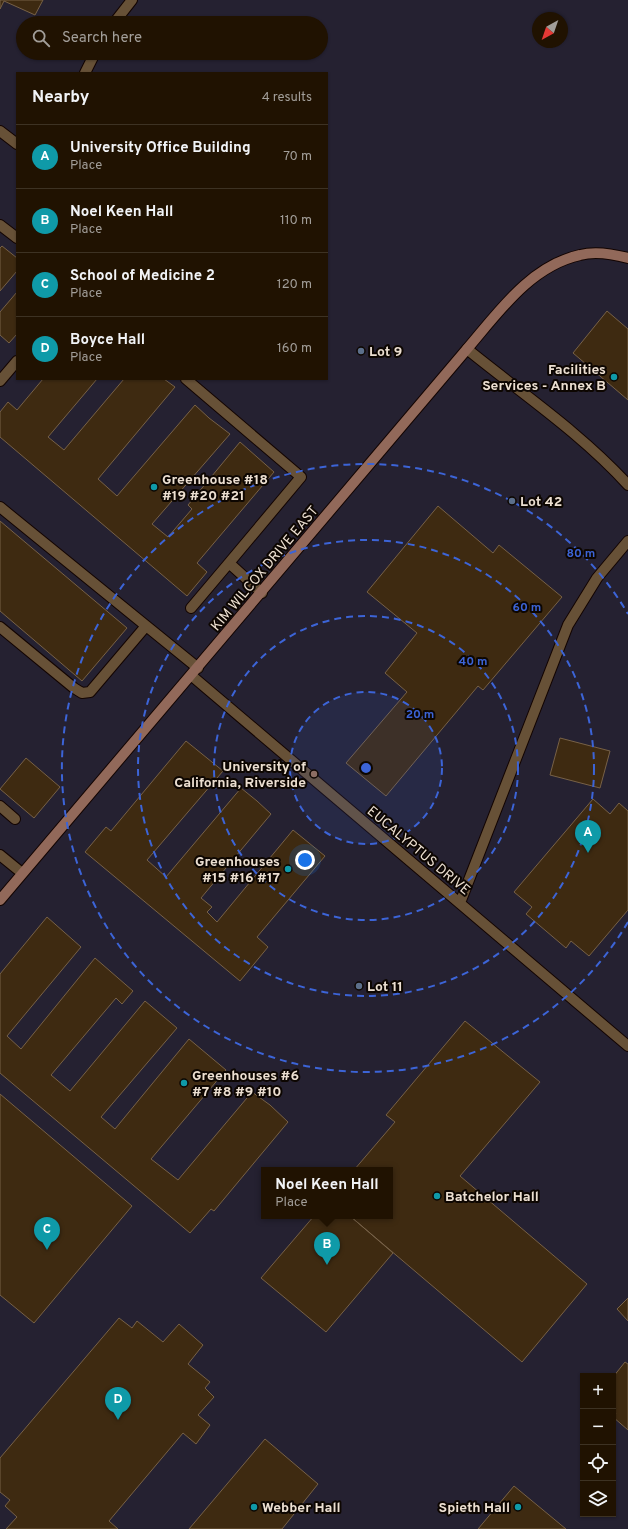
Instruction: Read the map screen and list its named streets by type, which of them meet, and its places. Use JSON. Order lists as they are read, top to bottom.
{
  "streets": {
    "street": ["KIM WILCOX DRIVE EAST"],
    "lane": ["EUCALYPTUS DRIVE"]
  },
  "crossings": [
    ["KIM WILCOX DRIVE EAST", "EUCALYPTUS DRIVE"]
  ],
  "places": [
    "Lot 9",
    "Facilities Services - Annex B",
    "Greenhouse #18 #19 #20 #21",
    "Lot 42",
    "University of California, Riverside",
    "Greenhouses #15 #16 #17",
    "Lot 11",
    "Greenhouses #6 #7 #8 #9 #10",
    "Batchelor Hall",
    "Webber Hall",
    "Spieth Hall"
  ],
  "north": "bottom left",
  "page": {
    "search": "Search here",
    "heading": ["Nearby", "4 results"],
    "list": [
      {
        "mark": "A",
        "name": "University Office Building",
        "note": "Place",
        "value": "70 m"
      },
      {
        "mark": "B",
        "name": "Noel Keen Hall",
        "note": "Place",
        "value": "110 m"
      },
      {
        "mark": "C",
        "name": "School of Medicine 2",
        "note": "Place",
        "value": "120 m"
      },
      {
        "mark": "D",
        "name": "Boyce Hall",
        "note": "Place",
        "value": "160 m"
      }
    ],
    "pins": [
      "A",
      "C",
      "B",
      "D"
    ],
    "popup": ["Noel Keen Hall", "Place"],
    "map_buttons": ["+", "−"]
  },
  "rings": [
    "80 m",
    "60 m",
    "40 m",
    "20 m"
  ]
}
